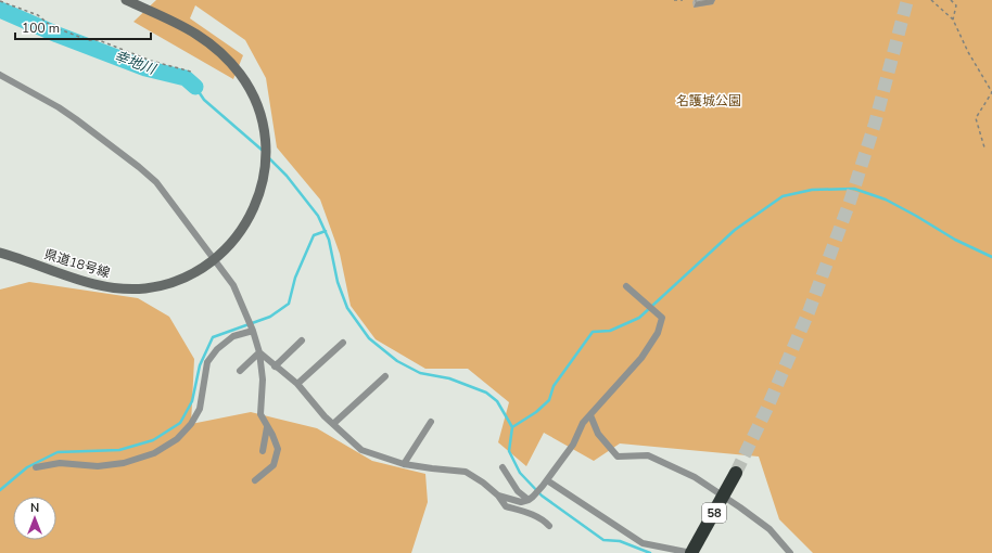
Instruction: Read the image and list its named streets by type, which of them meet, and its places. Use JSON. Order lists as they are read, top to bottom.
{
  "streets": {
    "highway": ["58"],
    "main road": ["県道18号線"]
  },
  "water": ["幸地川"],
  "parks": ["名護城公園"],
  "scale_bar": "100 m",
  "north": "top"
}
